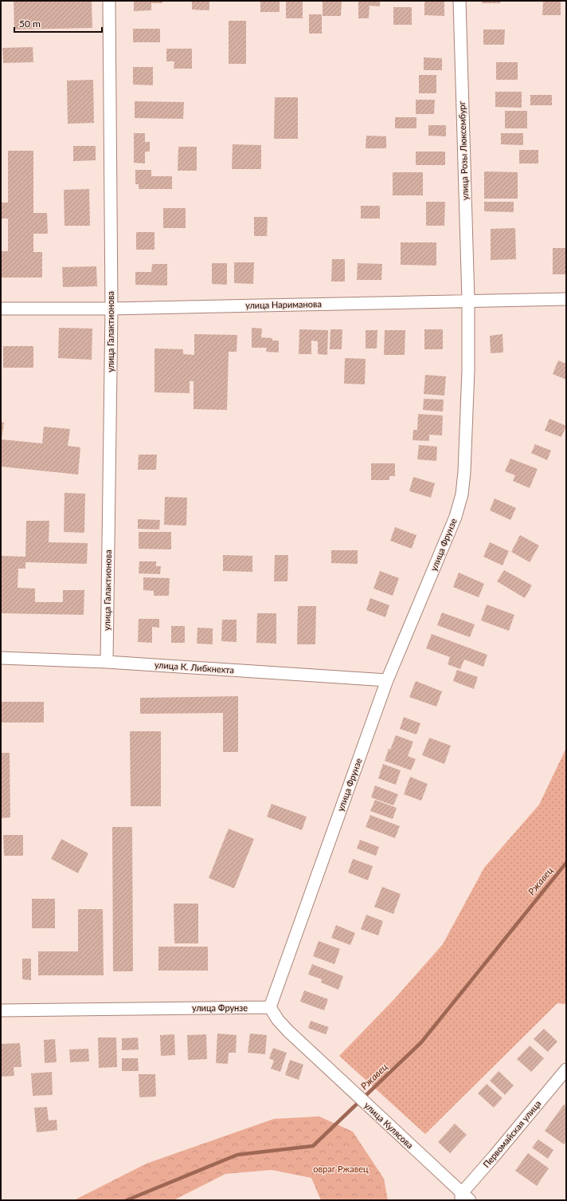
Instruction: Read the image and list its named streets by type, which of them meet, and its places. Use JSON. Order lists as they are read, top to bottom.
{
  "streets": {
    "street": [
      "улица Розы Люксембург",
      "улица Нариманова",
      "улица Галактионова",
      "улица Фрунзе",
      "улица К. Либкнехта",
      "улица Кулясова",
      "Первомайская улица"
    ]
  },
  "crossings": [
    ["улица Розы Люксембург", "улица Нариманова"],
    ["улица Розы Люксембург", "улица Фрунзе"],
    ["улица Нариманова", "улица Галактионова"],
    ["улица Нариманова", "улица Фрунзе"],
    ["улица Галактионова", "улица К. Либкнехта"],
    ["улица Фрунзе", "улица К. Либкнехта"],
    ["улица Фрунзе", "улица Кулясова"],
    ["улица Кулясова", "Первомайская улица"]
  ],
  "water": ["Ржавец"],
  "parks": ["овраг Ржавец"],
  "scale_bar": "50 m"
}
